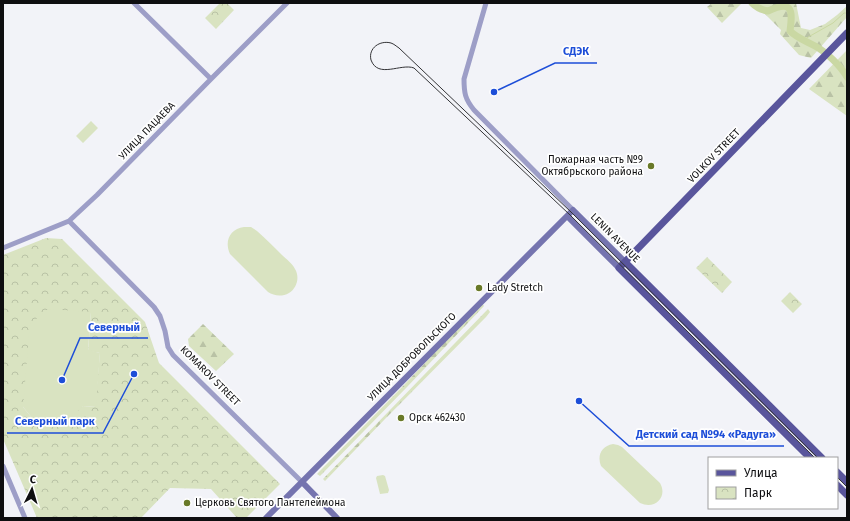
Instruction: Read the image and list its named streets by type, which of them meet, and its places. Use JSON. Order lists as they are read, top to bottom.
{
  "streets": {
    "main road": [
      "VOLKOV STREET",
      "LENIN AVENUE",
      "УЛИЦА ДОБРОВОЛЬСКОГО",
      "KOMAROV STREET"
    ],
    "street": ["УЛИЦА ПАЦАЕВА"]
  },
  "crossings": [
    ["УЛИЦА ПАЦАЕВА", "KOMAROV STREET"],
    ["VOLKOV STREET", "LENIN AVENUE"],
    ["LENIN AVENUE", "УЛИЦА ДОБРОВОЛЬСКОГО"],
    ["УЛИЦА ДОБРОВОЛЬСКОГО", "KOMAROV STREET"]
  ],
  "places": [
    "СДЭК",
    "Пожарная часть №9 Октябрьского района",
    "Lady Stretch",
    "Северный парк",
    "Северный",
    "Детский сад №94 «Радуга»",
    "Орск 462430",
    "Церковь Святого Пантелеймона"
  ],
  "legend": ["Улица", "Парк"],
  "north": "top"
}
